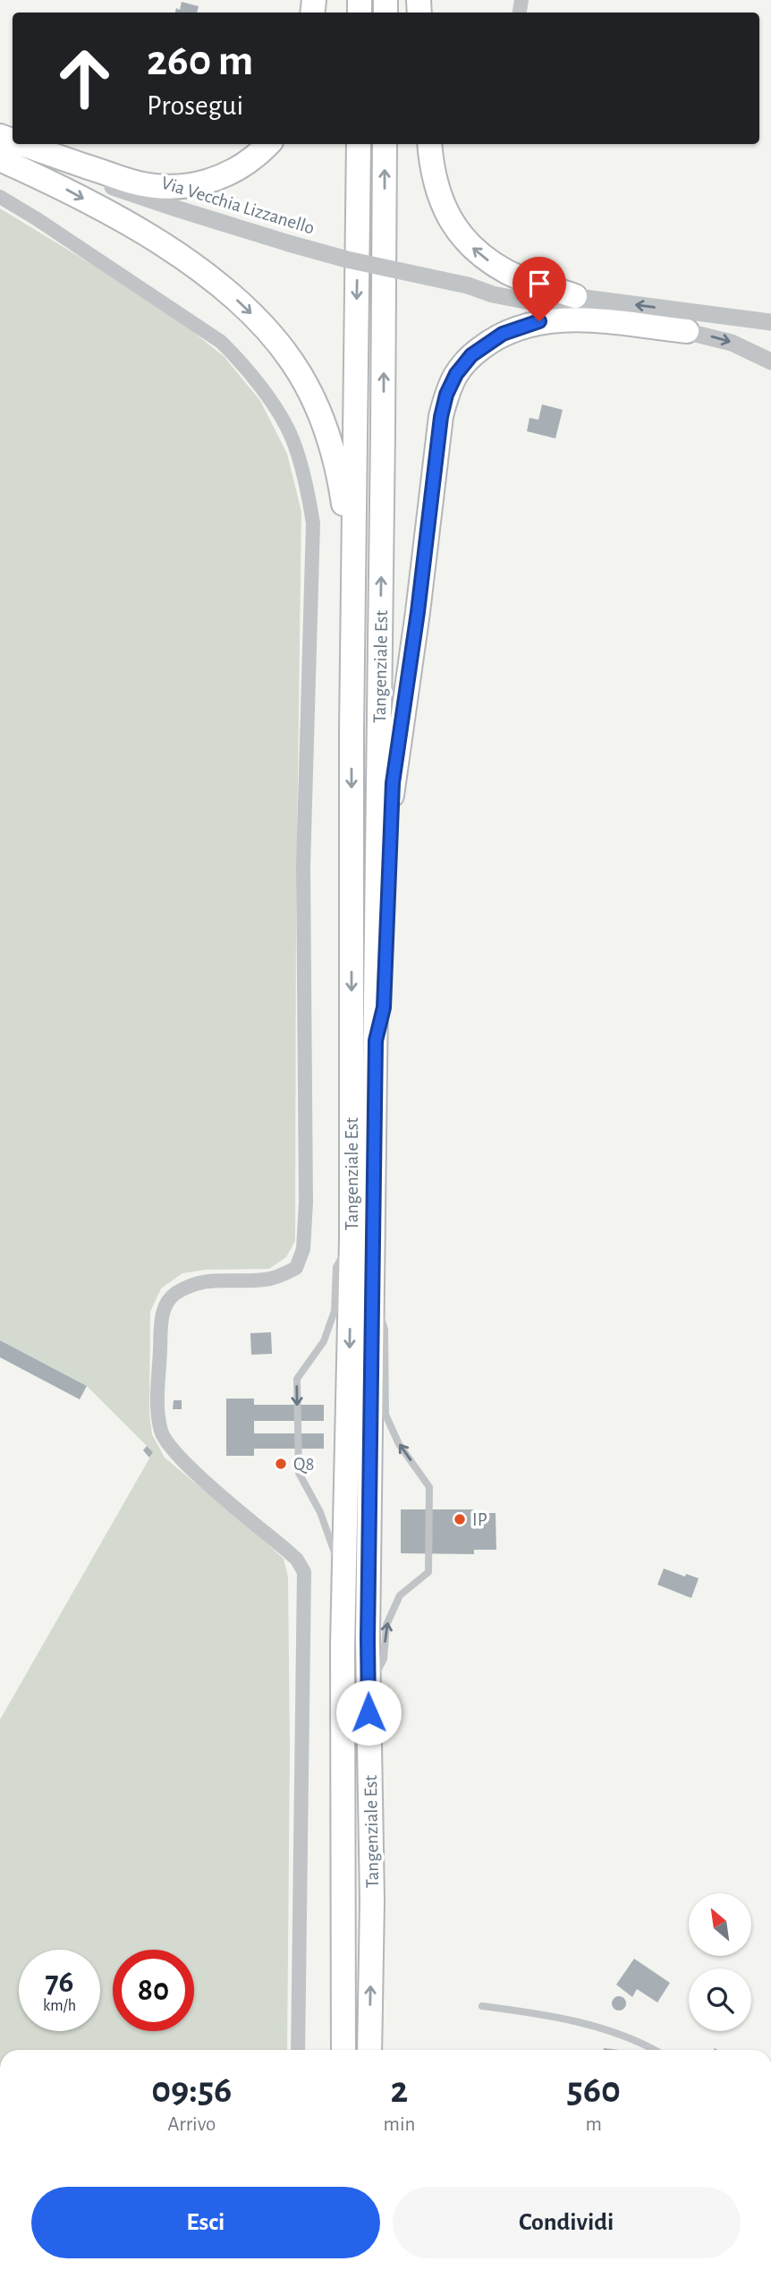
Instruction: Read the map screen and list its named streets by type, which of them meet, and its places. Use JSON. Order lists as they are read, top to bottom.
{
  "streets": {
    "highway": ["Tangenziale Est"],
    "street": ["Via Vecchia Lizzanello"]
  },
  "places": ["Q8", "IP"],
  "north": "top left",
  "page": {
    "turn": ["260 m", "Prosegui"],
    "speed": "76 km/h",
    "limit": "80",
    "eta": [
      "09:56",
      "Arrivo",
      "2",
      "min",
      "560",
      "m"
    ],
    "buttons": ["Esci", "Condividi"]
  }
}
